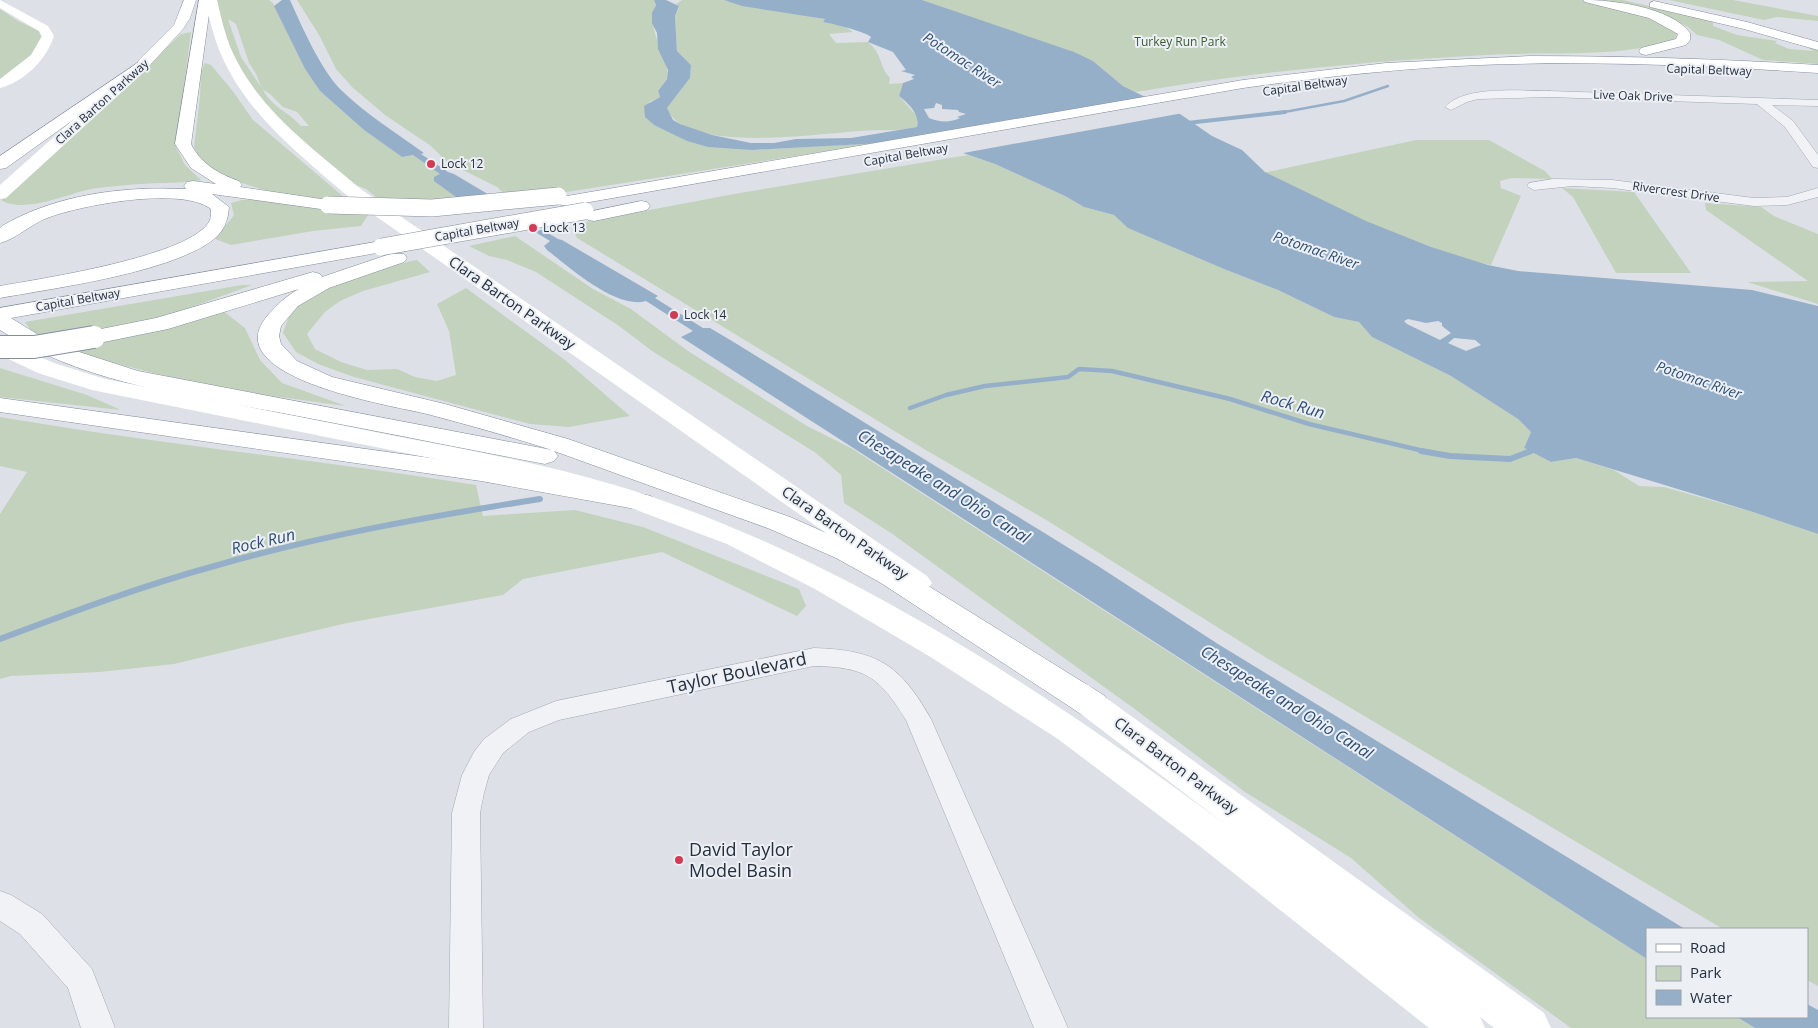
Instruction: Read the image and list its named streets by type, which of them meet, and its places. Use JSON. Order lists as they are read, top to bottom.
{
  "streets": {
    "main road": ["Capital Beltway", "Clara Barton Parkway"],
    "street": ["Live Oak Drive", "Rivercrest Drive", "Taylor Boulevard"]
  },
  "water": ["Potomac River", "Rock Run", "Chesapeake and Ohio Canal"],
  "parks": ["Turkey Run Park"],
  "places": [
    "Lock 12",
    "Lock 13",
    "Lock 14",
    "David Taylor Model Basin"
  ],
  "legend": ["Road", "Park", "Water"]
}
